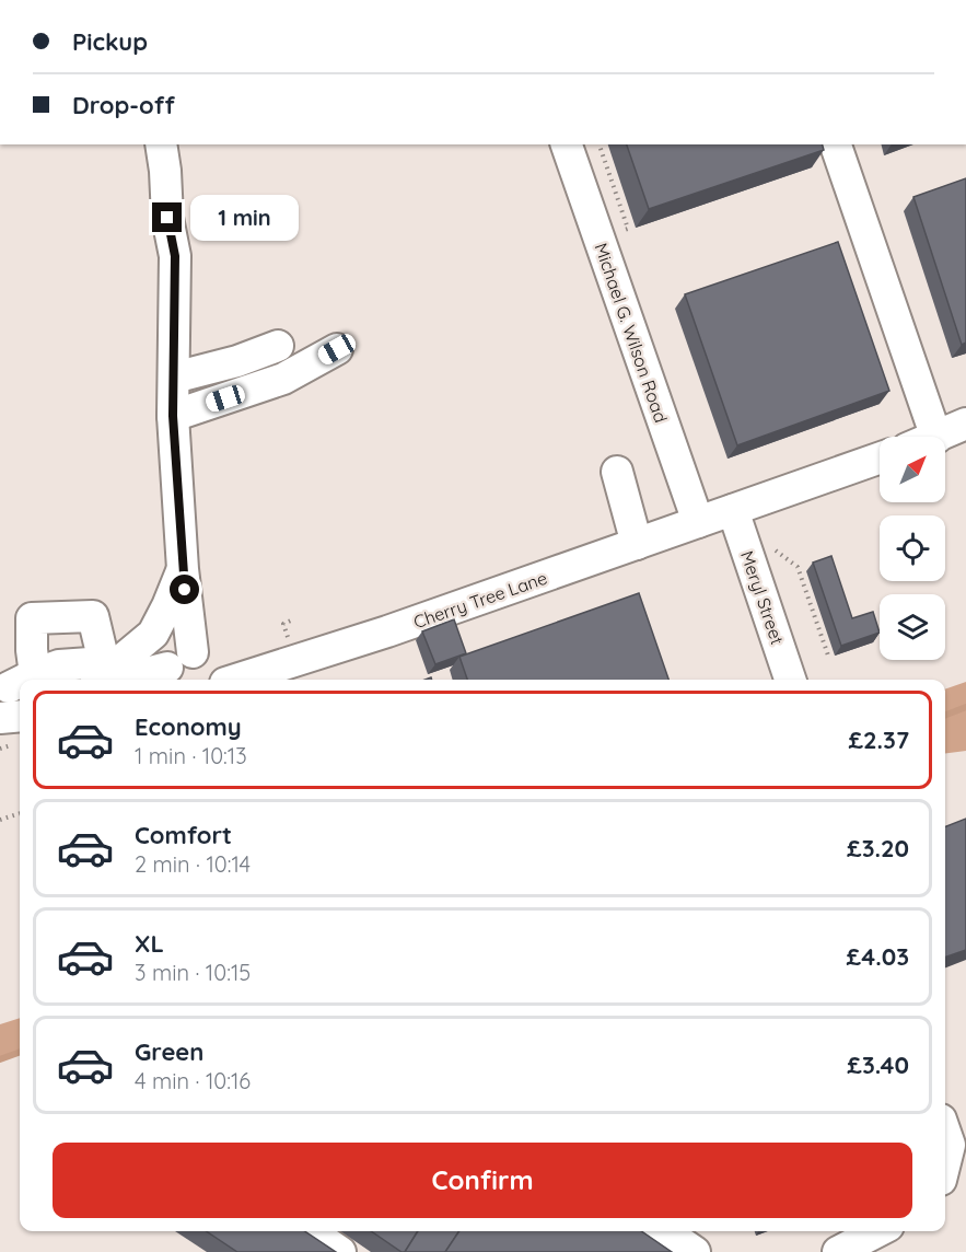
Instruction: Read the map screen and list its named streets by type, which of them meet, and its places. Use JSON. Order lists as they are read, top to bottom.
{
  "streets": {
    "street": ["Michael G. Wilson Road", "Meryl Street", "Cherry Tree Lane"]
  },
  "crossings": [
    ["Michael G. Wilson Road", "Cherry Tree Lane"],
    ["Meryl Street", "Cherry Tree Lane"]
  ],
  "north": "top right",
  "page": {
    "banner": ["Pickup", "Drop-off"],
    "bubble": "1 min",
    "list": [
      {
        "name": "Economy",
        "note": "1 min · 10:13",
        "value": "£2.37"
      },
      {
        "name": "Comfort",
        "note": "2 min · 10:14",
        "value": "£3.20"
      },
      {
        "name": "XL",
        "note": "3 min · 10:15",
        "value": "£4.03"
      },
      {
        "name": "Green",
        "note": "4 min · 10:16",
        "value": "£3.40"
      }
    ],
    "buttons": "Confirm"
  }
}
